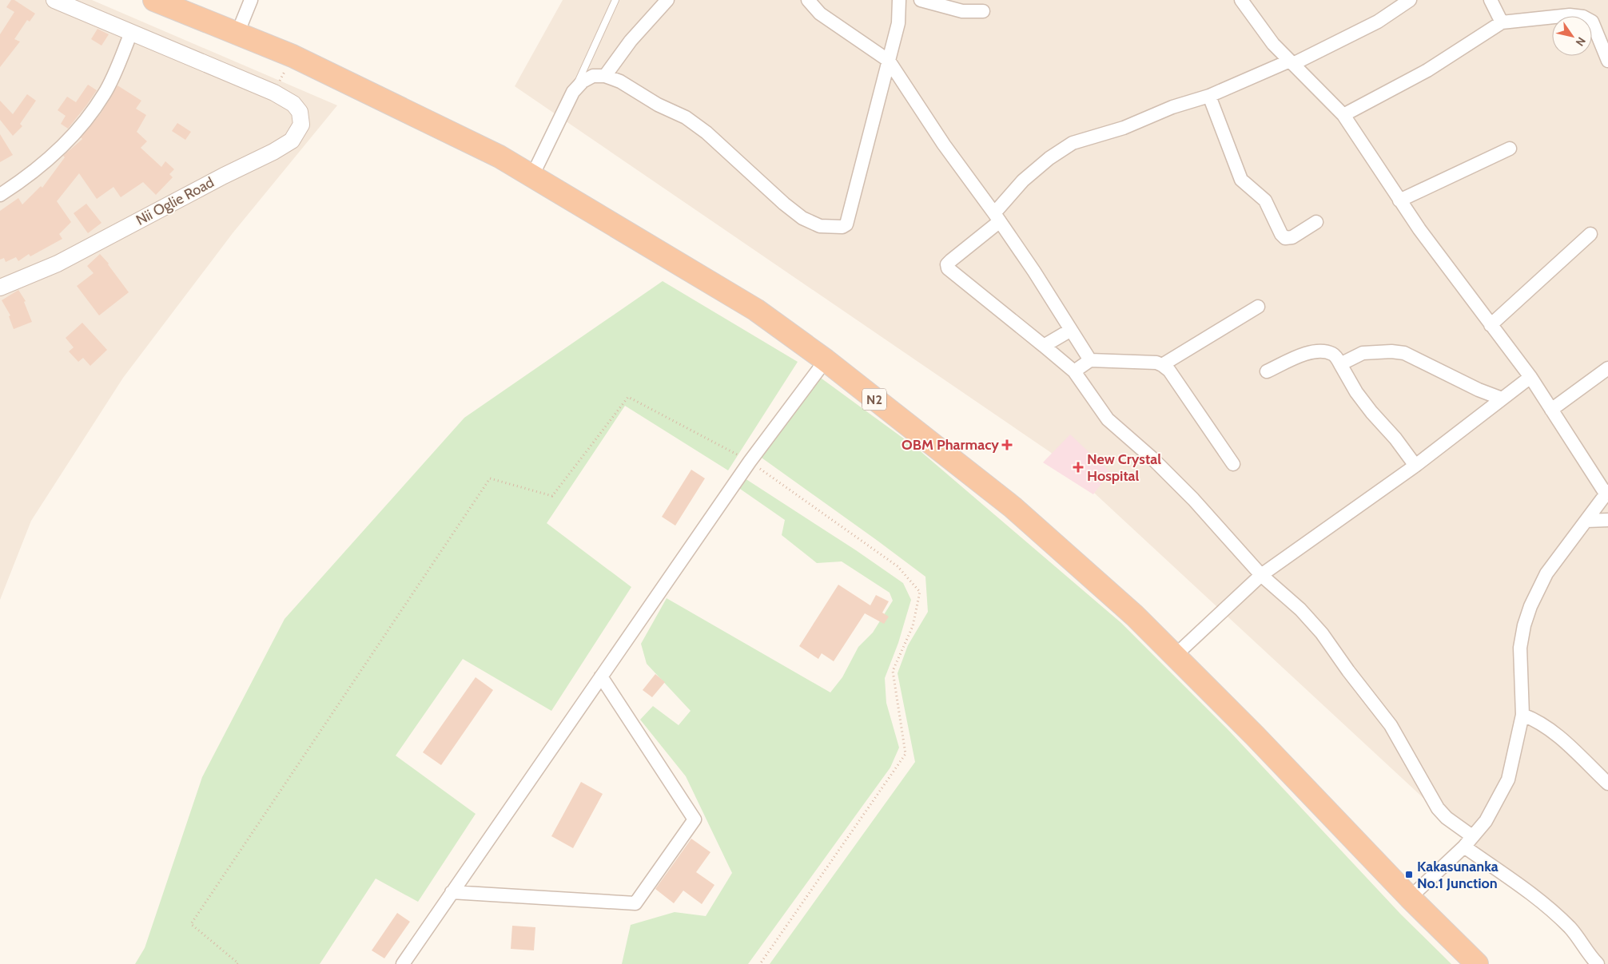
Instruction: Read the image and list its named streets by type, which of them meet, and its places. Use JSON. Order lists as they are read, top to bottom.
{
  "streets": {
    "highway": ["N2"],
    "street": ["Nii Oglie Road"]
  },
  "places": {
    "health": ["OBM Pharmacy", "New Crystal Hospital"],
    "transit": ["Kakasunanka No.1 Junction"]
  },
  "north": "bottom right"
}
